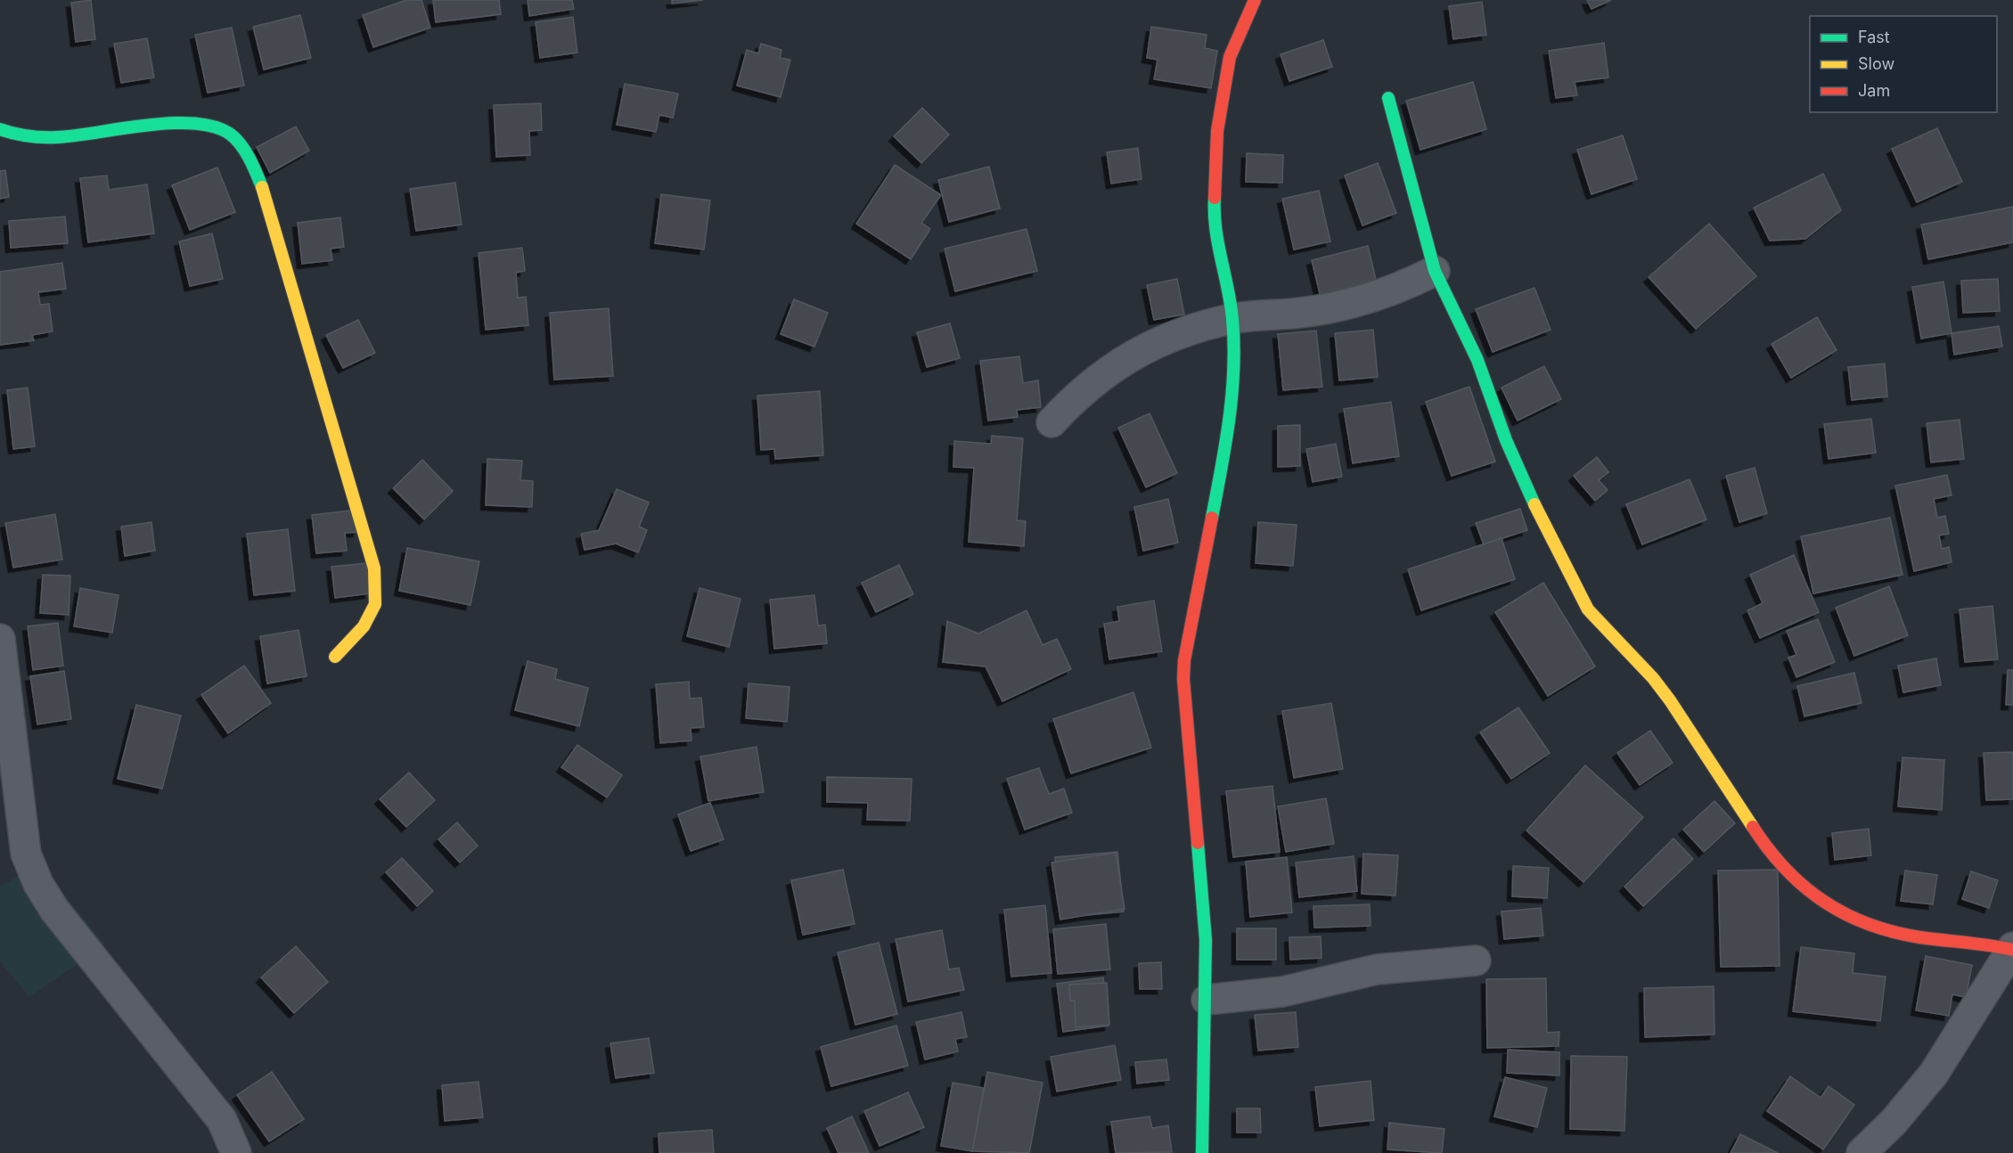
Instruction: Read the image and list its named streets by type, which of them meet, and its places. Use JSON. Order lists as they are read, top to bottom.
{
  "legend": ["Fast", "Slow", "Jam"]
}
